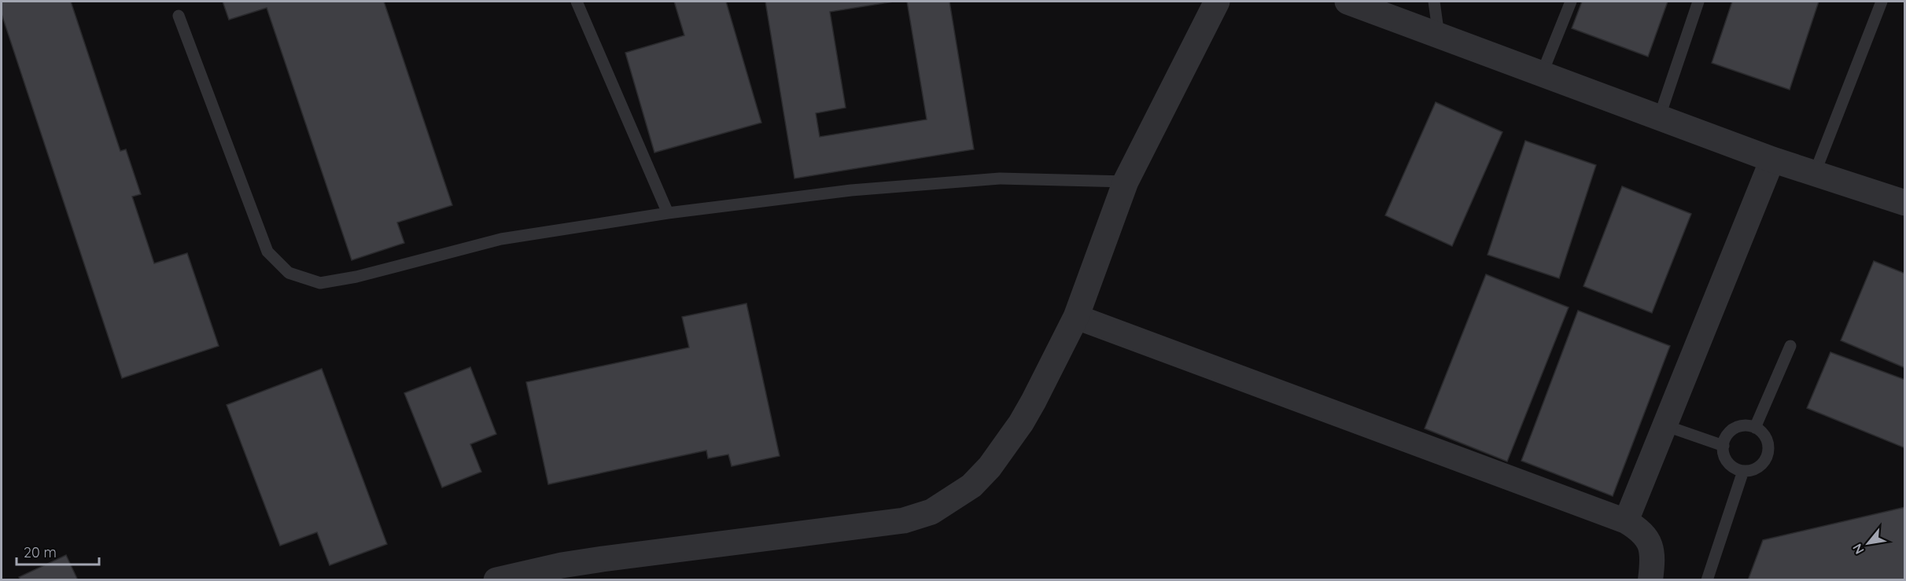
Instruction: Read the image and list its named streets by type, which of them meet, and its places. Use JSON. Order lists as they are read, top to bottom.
{
  "scale_bar": "20 m",
  "north": "bottom left"
}
